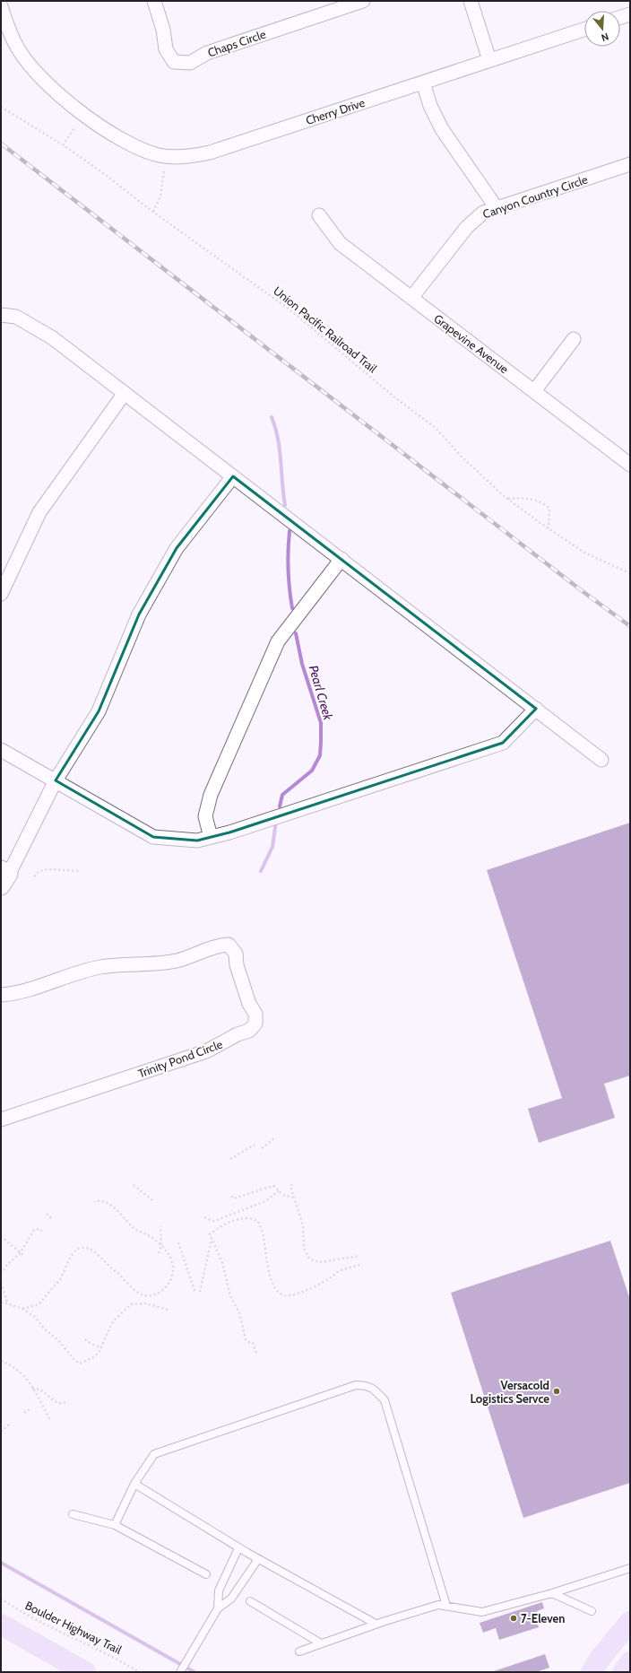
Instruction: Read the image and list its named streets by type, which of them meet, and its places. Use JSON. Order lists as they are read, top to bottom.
{
  "streets": {
    "street": [
      "Chaps Circle",
      "Cherry Drive",
      "Canyon Country Circle",
      "Grapevine Avenue",
      "Trinity Pond Circle"
    ],
    "path": ["Union Pacific Railroad Trail", "Boulder Highway Trail"]
  },
  "crossings": [
    ["Canyon Country Circle", "Grapevine Avenue"]
  ],
  "water": ["Pearl Creek"],
  "places": ["Versacold Logistics Servce", "7-Eleven"],
  "north": "bottom"
}
